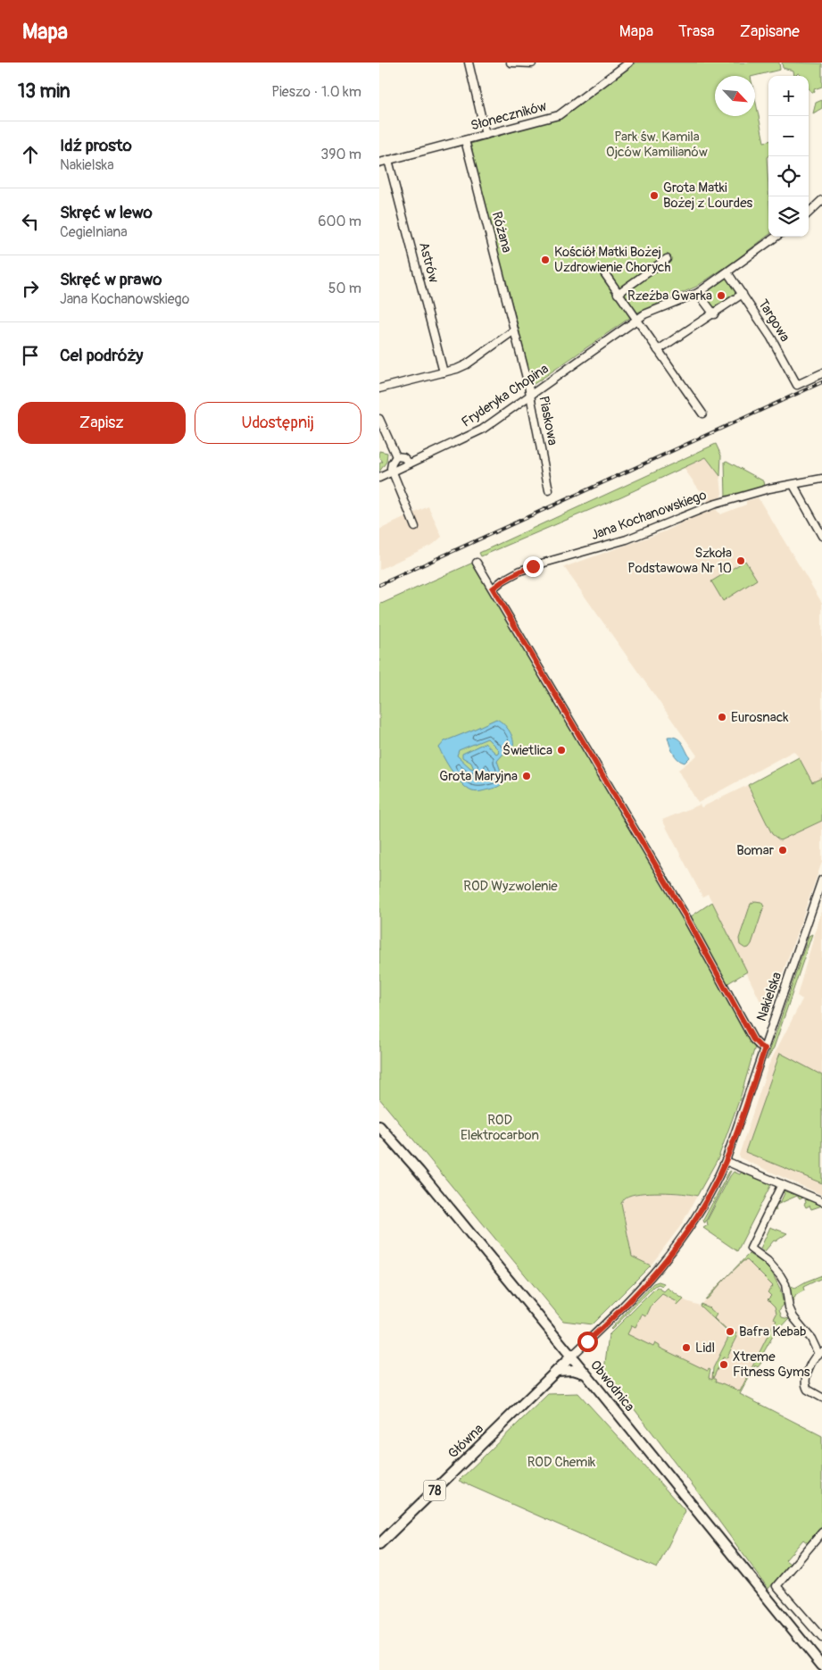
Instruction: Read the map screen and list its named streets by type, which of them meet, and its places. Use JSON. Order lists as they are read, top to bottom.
{
  "streets": {
    "main road": ["Obwodnica", "Główna", "78"],
    "street": [
      "Słoneczników",
      "Różana",
      "Astrów",
      "Targowa",
      "Fryderyka Chopina",
      "Piaskowa",
      "Jana Kochanowskiego",
      "Nakielska"
    ]
  },
  "crossings": [
    ["Słoneczników", "Różana"],
    ["Słoneczników", "Astrów"],
    ["Różana", "Piaskowa"],
    ["Targowa", "Fryderyka Chopina"],
    ["Fryderyka Chopina", "Piaskowa"],
    ["Nakielska", "Obwodnica"],
    ["Nakielska", "Główna"],
    ["Obwodnica", "Główna"]
  ],
  "parks": [
    "Park św. Kamila Ojców Kamilianów",
    "ROD Wyzwolenie",
    "ROD Elektrocarbon",
    "ROD Chemik"
  ],
  "places": [
    "Grota Matki Bożej z Lourdes",
    "Kościół Matki Bożej Uzdrowienie Chorych",
    "Rzeźba Gwarka",
    "Szkoła Podstawowa Nr 10",
    "Eurosnack",
    "Świetlica",
    "Grota Maryjna",
    "Bomar",
    "Bafra Kebab",
    "Lidl",
    "Xtreme Fitness Gyms"
  ],
  "north": "bottom right",
  "page": {
    "header": "Mapa",
    "nav": ["Mapa", "Trasa", "Zapisane"],
    "heading": ["13 min", "Pieszo · 1.0 km"],
    "map_buttons": ["+", "−"],
    "list": [
      ["Idź prosto", "Nakielska", "390 m"],
      ["Skręć w lewo", "Cegielniana", "600 m"],
      ["Skręć w prawo", "Jana Kochanowskiego", "50 m"],
      "Cel podróży"
    ],
    "buttons": ["Zapisz", "Udostępnij"]
  }
}
